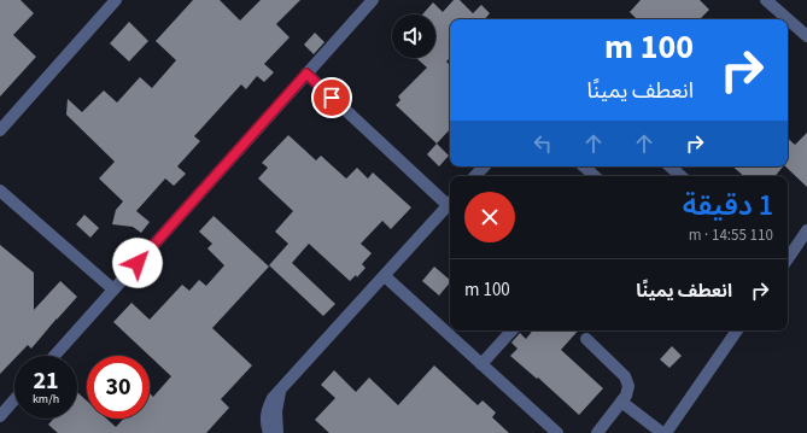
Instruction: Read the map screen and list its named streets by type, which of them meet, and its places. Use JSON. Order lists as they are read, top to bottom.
{
  "page": {
    "turn": ["100 m", "انعطف يمينًا"],
    "heading": ["1 دقيقة", "110 m · 14:55"],
    "list": [
      {
        "name": "انعطف يمينًا",
        "value": "100 m"
      }
    ],
    "speed": "21 km/h",
    "limit": "30"
  }
}
